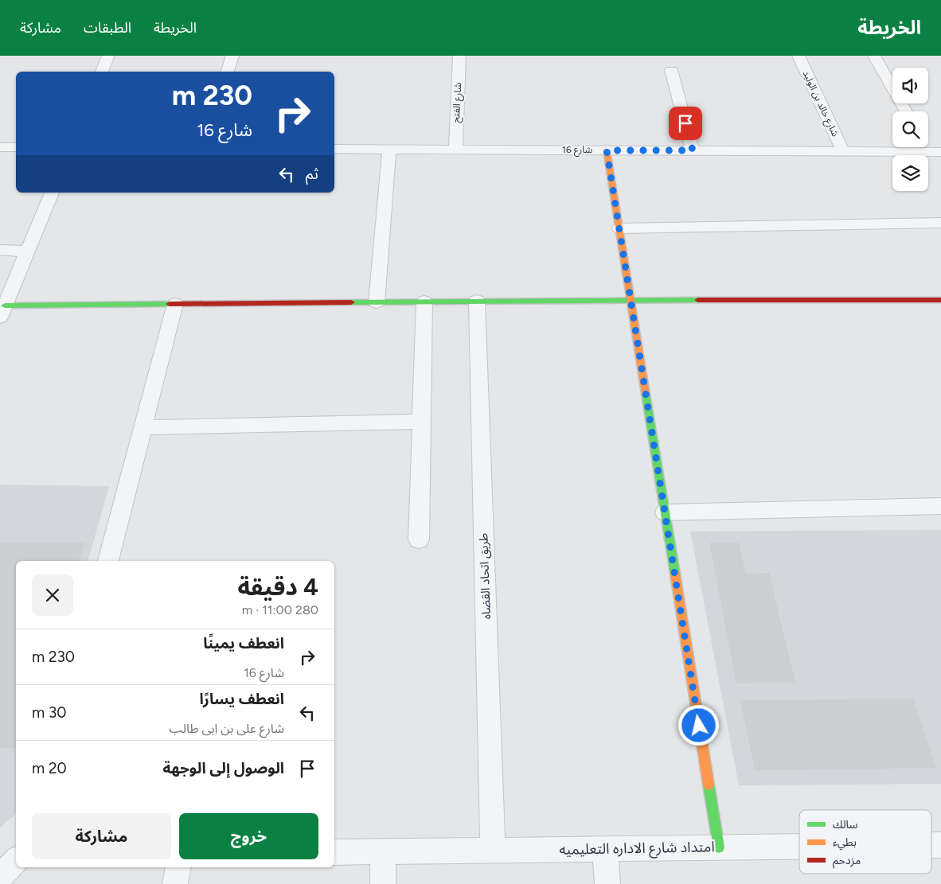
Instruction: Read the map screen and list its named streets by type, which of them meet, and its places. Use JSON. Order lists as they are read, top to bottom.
{
  "streets": {
    "street": [
      "شارع الفتح",
      "شارع خالد بن الوليد",
      "شارع 16",
      "طريق اتحاد القضاه",
      "امتداد شارع الاداره التعليميه"
    ]
  },
  "crossings": [
    ["شارع الفتح", "شارع 16"],
    ["شارع خالد بن الوليد", "شارع 16"],
    ["طريق اتحاد القضاه", "امتداد شارع الاداره التعليميه"]
  ],
  "legend": ["سالك", "بطيء", "مزدحم"],
  "page": {
    "header": "الخريطة",
    "nav": ["الخريطة", "الطبقات", "مشاركة"],
    "turn": ["230 m", "شارع 16"],
    "then": "ثم",
    "heading": ["4 دقيقة", "280 m · 11:00"],
    "list": [
      {
        "name": "انعطف يمينًا",
        "note": "شارع 16",
        "value": "230 m"
      },
      {
        "name": "انعطف يسارًا",
        "note": "شارع على بن ابى طالب",
        "value": "30 m"
      },
      {
        "name": "الوصول إلى الوجهة",
        "value": "20 m"
      }
    ],
    "buttons": ["خروج", "مشاركة"]
  }
}
